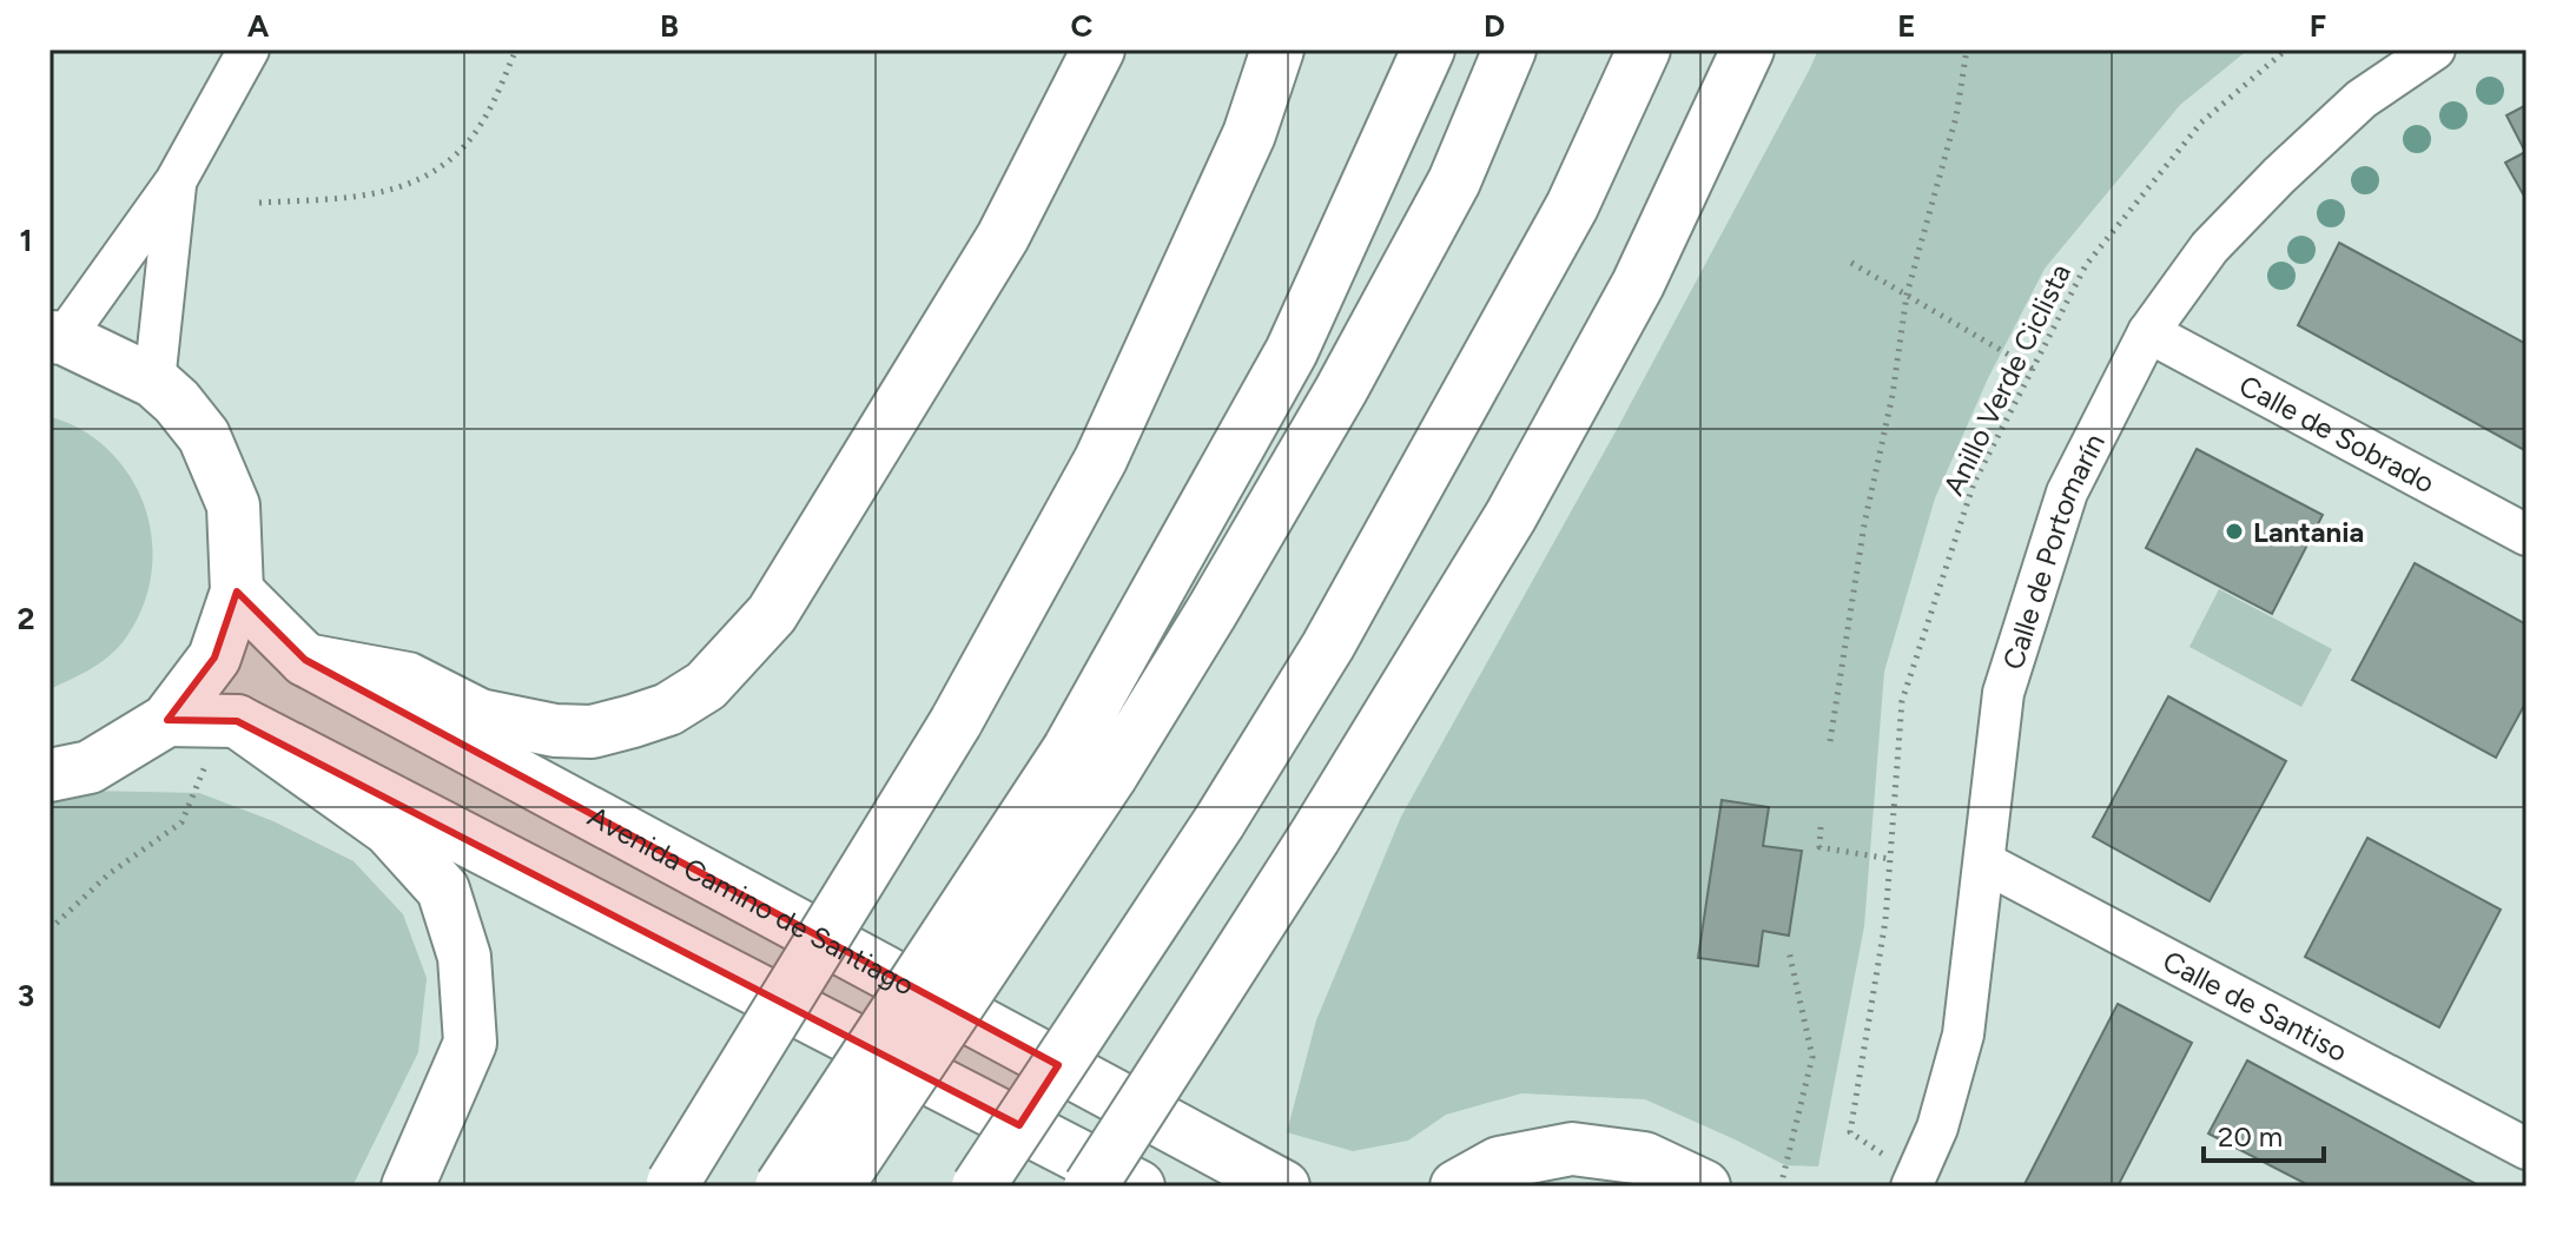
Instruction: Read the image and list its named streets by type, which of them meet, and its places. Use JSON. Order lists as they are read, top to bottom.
{
  "streets": {
    "main road": ["Avenida Camino de Santiago"],
    "street": ["Calle de Sobrado", "Calle de Portomarín", "Calle de Santiso"],
    "path": ["Anillo Verde Ciclista"]
  },
  "crossings": [
    ["Calle de Sobrado", "Calle de Portomarín"],
    ["Calle de Portomarín", "Calle de Santiso"]
  ],
  "places": ["Lantania"],
  "scale_bar": "20 m",
  "grid": {
    "columns": [
      "A",
      "B",
      "C",
      "D",
      "E",
      "F"
    ],
    "rows": ["1", "2", "3"]
  }
}
